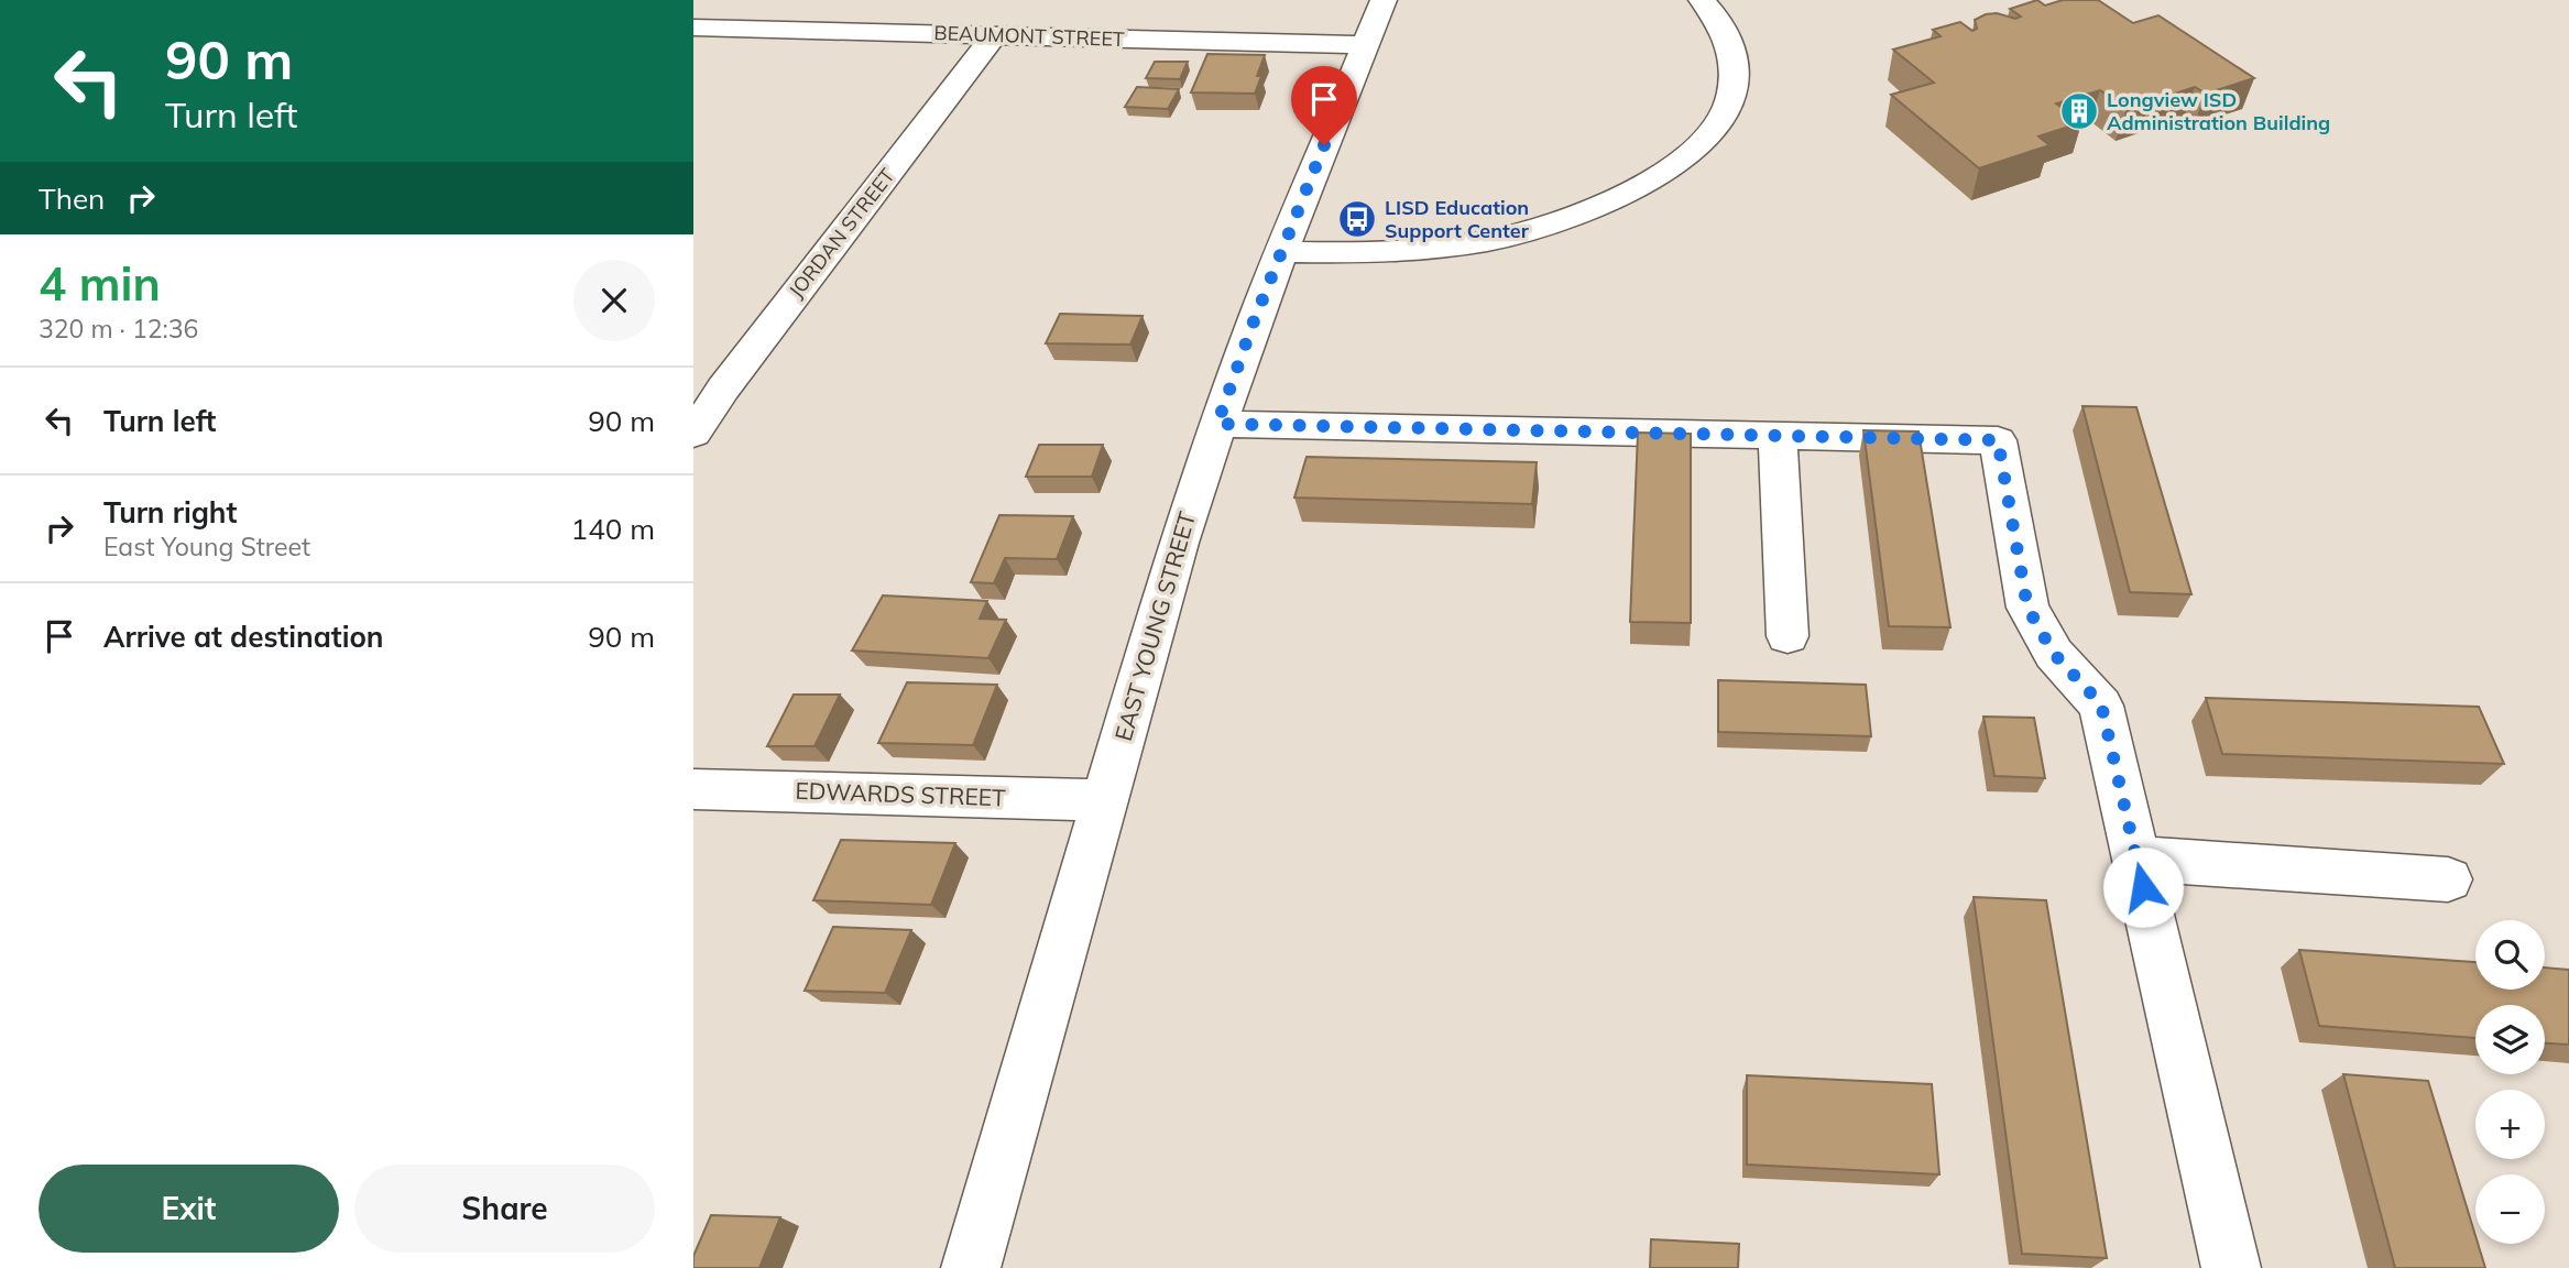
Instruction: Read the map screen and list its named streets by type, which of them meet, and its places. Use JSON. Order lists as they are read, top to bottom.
{
  "streets": {
    "street": [
      "BEAUMONT STREET",
      "JORDAN STREET",
      "EAST YOUNG STREET",
      "EDWARDS STREET"
    ]
  },
  "crossings": [
    ["BEAUMONT STREET", "JORDAN STREET"],
    ["BEAUMONT STREET", "EAST YOUNG STREET"],
    ["EAST YOUNG STREET", "EDWARDS STREET"]
  ],
  "places": {
    "building": ["Longview ISD Administration Building"],
    "bus stop": ["LISD Education Support Center"]
  },
  "page": {
    "turn": ["90 m", "Turn left"],
    "then": "Then",
    "heading": ["4 min", "320 m · 12:36"],
    "list": [
      {
        "name": "Turn left",
        "value": "90 m"
      },
      {
        "name": "Turn right",
        "note": "East Young Street",
        "value": "140 m"
      },
      {
        "name": "Arrive at destination",
        "value": "90 m"
      }
    ],
    "map_buttons": ["+", "−"],
    "buttons": ["Exit", "Share"]
  }
}
